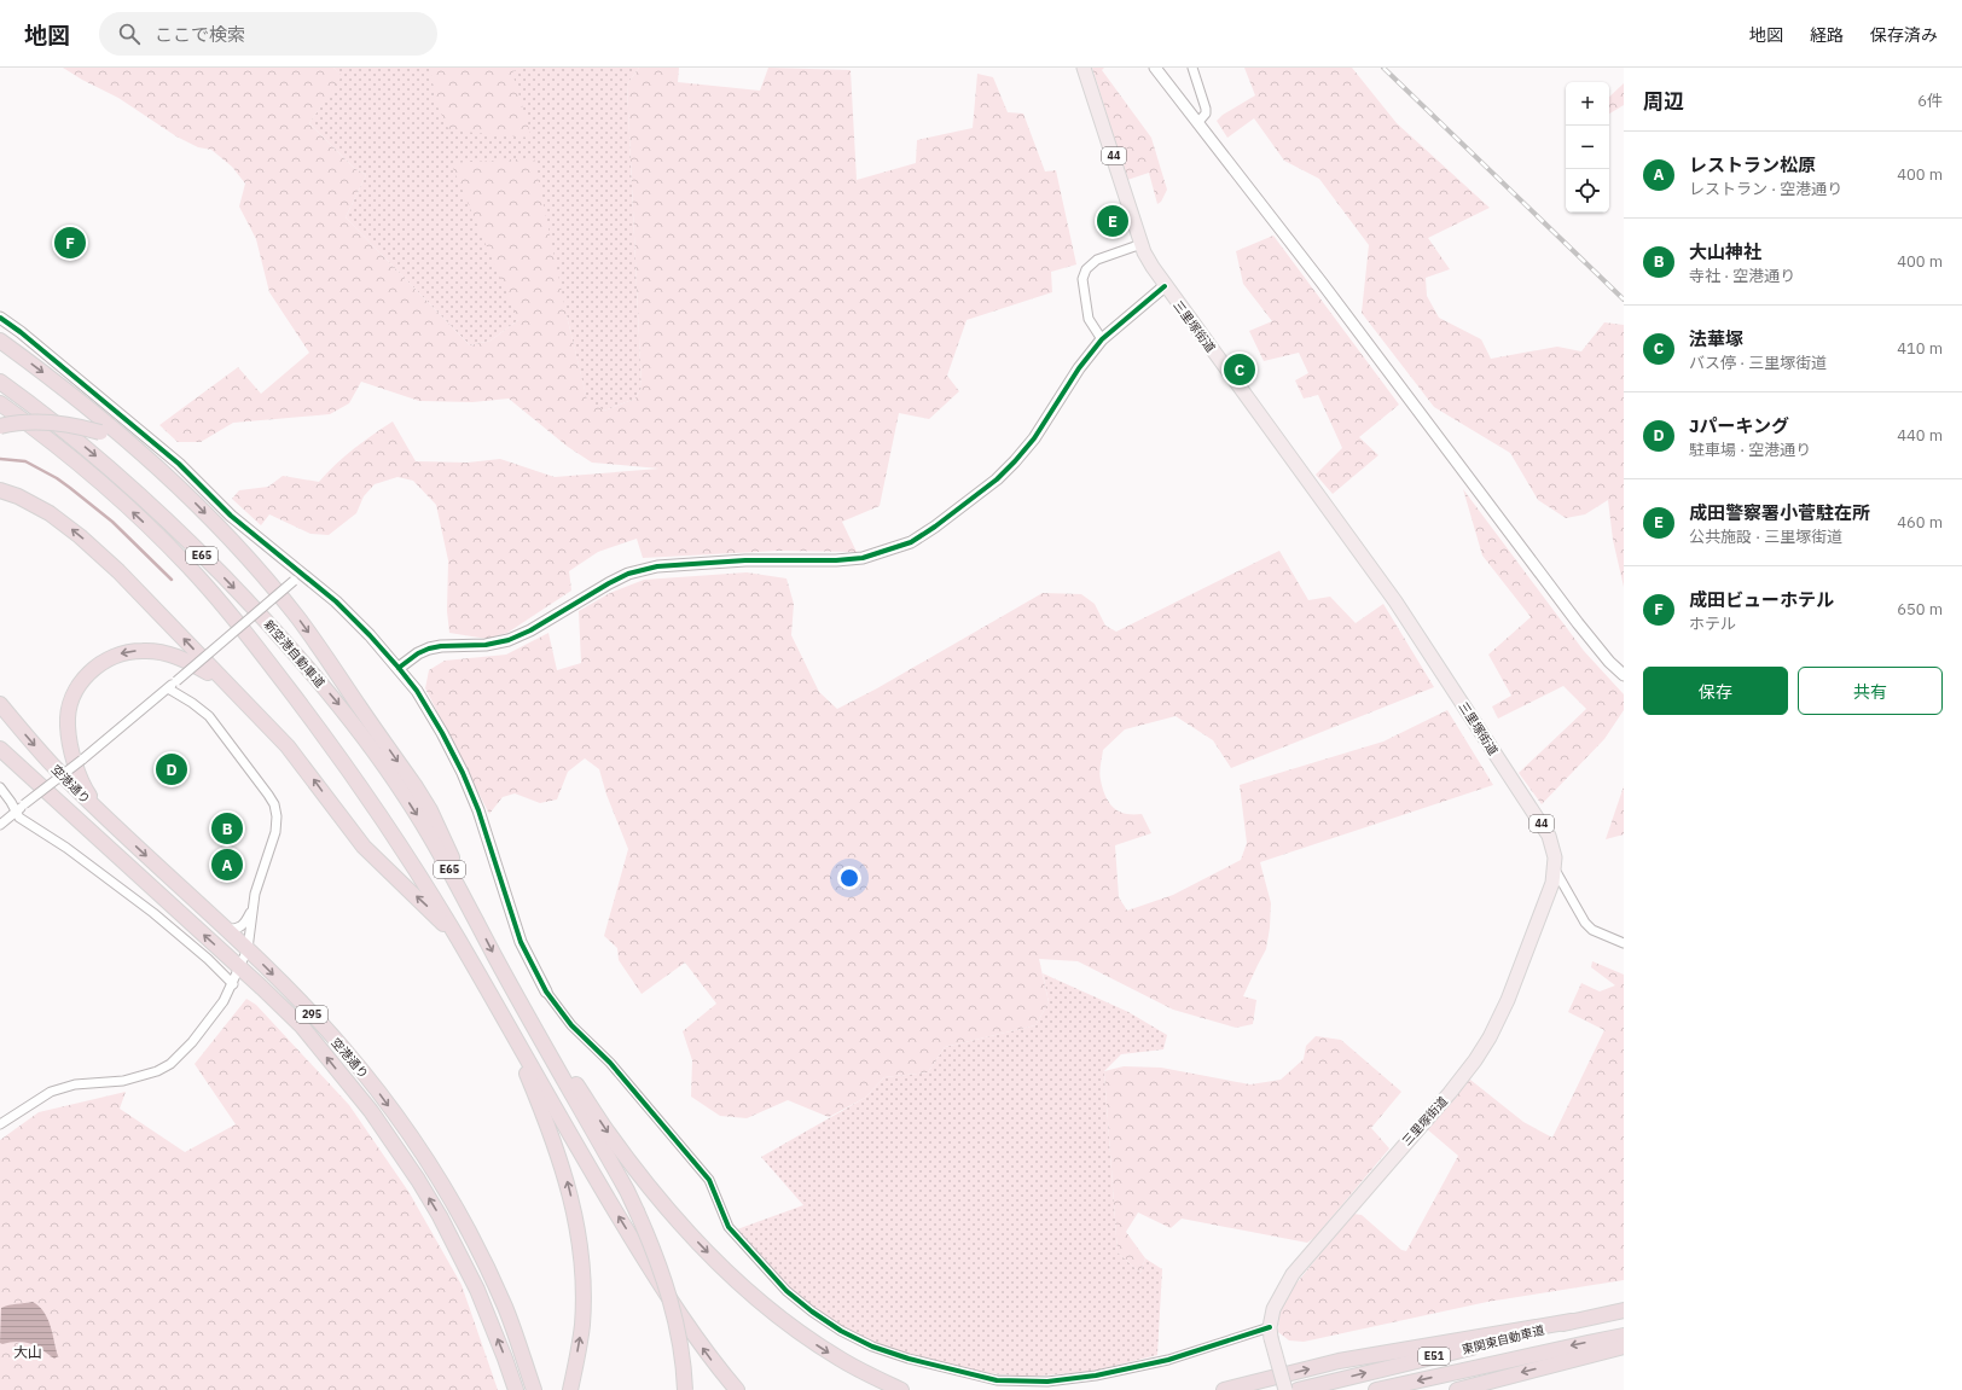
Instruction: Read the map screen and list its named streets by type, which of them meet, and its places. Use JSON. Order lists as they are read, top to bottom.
{
  "streets": {
    "highway": [
      "E65",
      "新空港自動車道",
      "空港通り",
      "295",
      "東関東自動車道",
      "E51"
    ],
    "main road": ["44", "三里塚街道"]
  },
  "districts": ["大山"],
  "page": {
    "header": "地図",
    "search": "ここで検索",
    "nav": ["地図", "経路", "保存済み"],
    "heading": ["周辺", "6件"],
    "map_buttons": ["+", "−"],
    "list": [
      {
        "mark": "A",
        "name": "レストラン松原",
        "note": "レストラン · 空港通り",
        "value": "400 m"
      },
      {
        "mark": "B",
        "name": "大山神社",
        "note": "寺社 · 空港通り",
        "value": "400 m"
      },
      {
        "mark": "C",
        "name": "法華塚",
        "note": "バス停 · 三里塚街道",
        "value": "410 m"
      },
      {
        "mark": "D",
        "name": "Jパーキング",
        "note": "駐車場 · 空港通り",
        "value": "440 m"
      },
      {
        "mark": "E",
        "name": "成田警察署小菅駐在所",
        "note": "公共施設 · 三里塚街道",
        "value": "460 m"
      },
      {
        "mark": "F",
        "name": "成田ビューホテル",
        "note": "ホテル",
        "value": "650 m"
      }
    ],
    "pins": [
      "E",
      "F",
      "C",
      "D",
      "B",
      "A"
    ],
    "buttons": ["保存", "共有"]
  }
}
